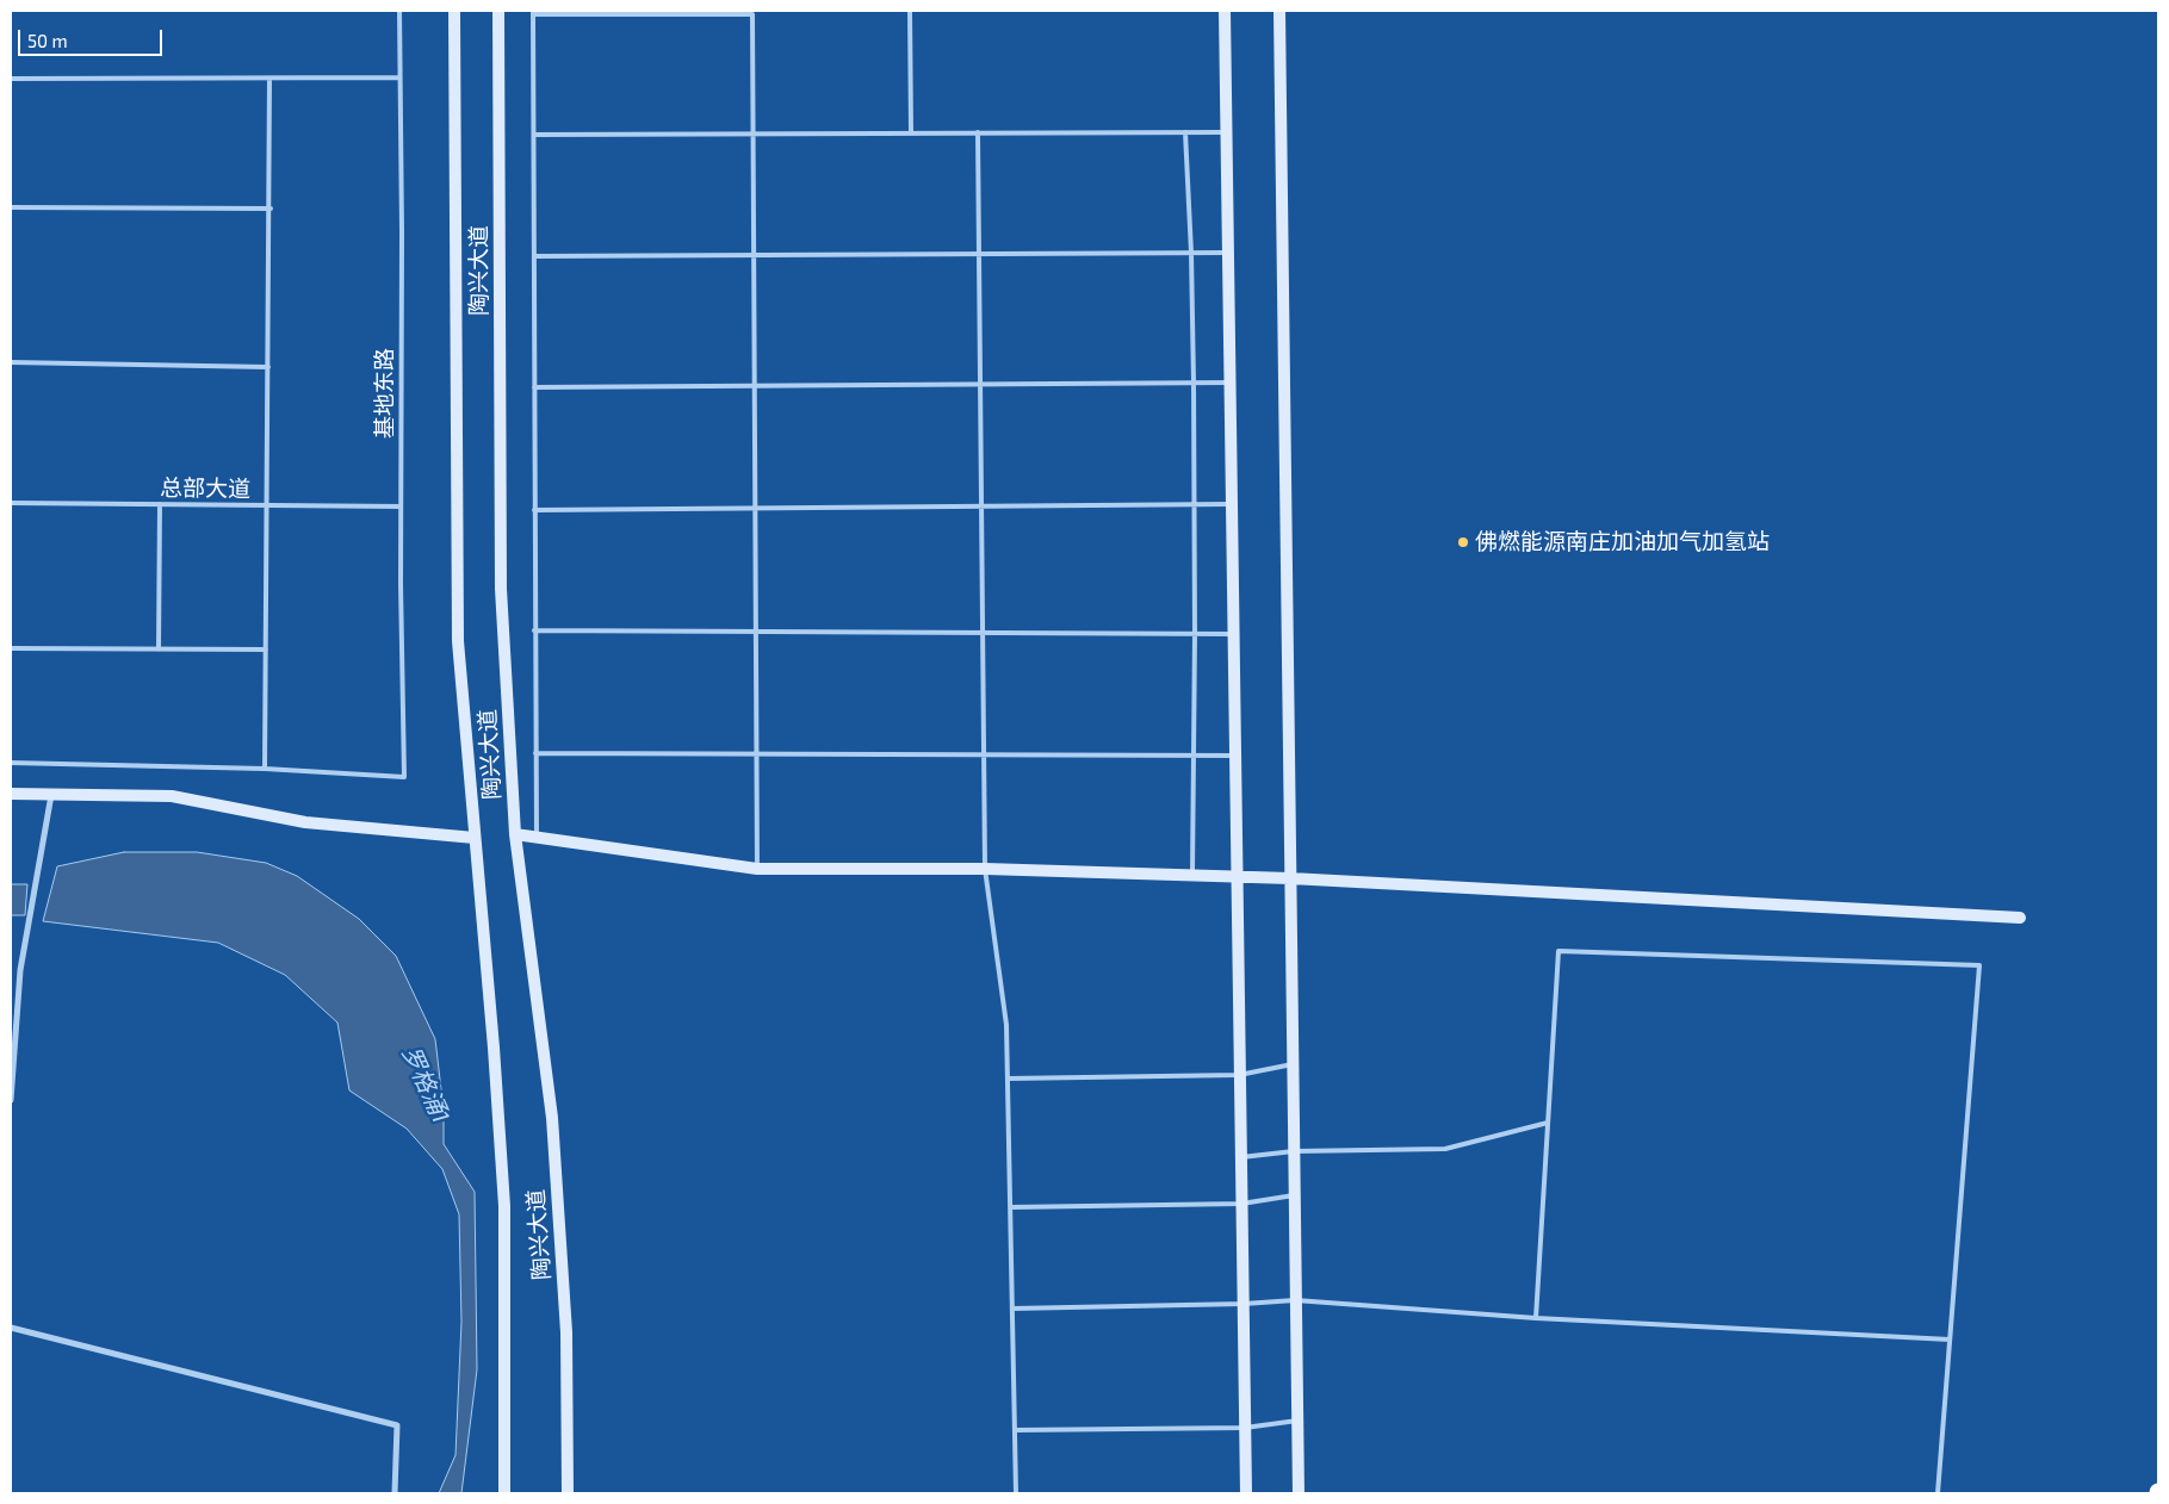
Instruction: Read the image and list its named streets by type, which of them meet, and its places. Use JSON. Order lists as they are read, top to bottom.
{
  "streets": {
    "street": ["陶兴大道"],
    "lane": ["基地东路", "总部大道"]
  },
  "crossings": [
    ["基地东路", "总部大道"]
  ],
  "water": ["罗格涌1"],
  "places": ["佛燃能源南庄加油加气加氢站"],
  "scale_bar": "50 m"
}
